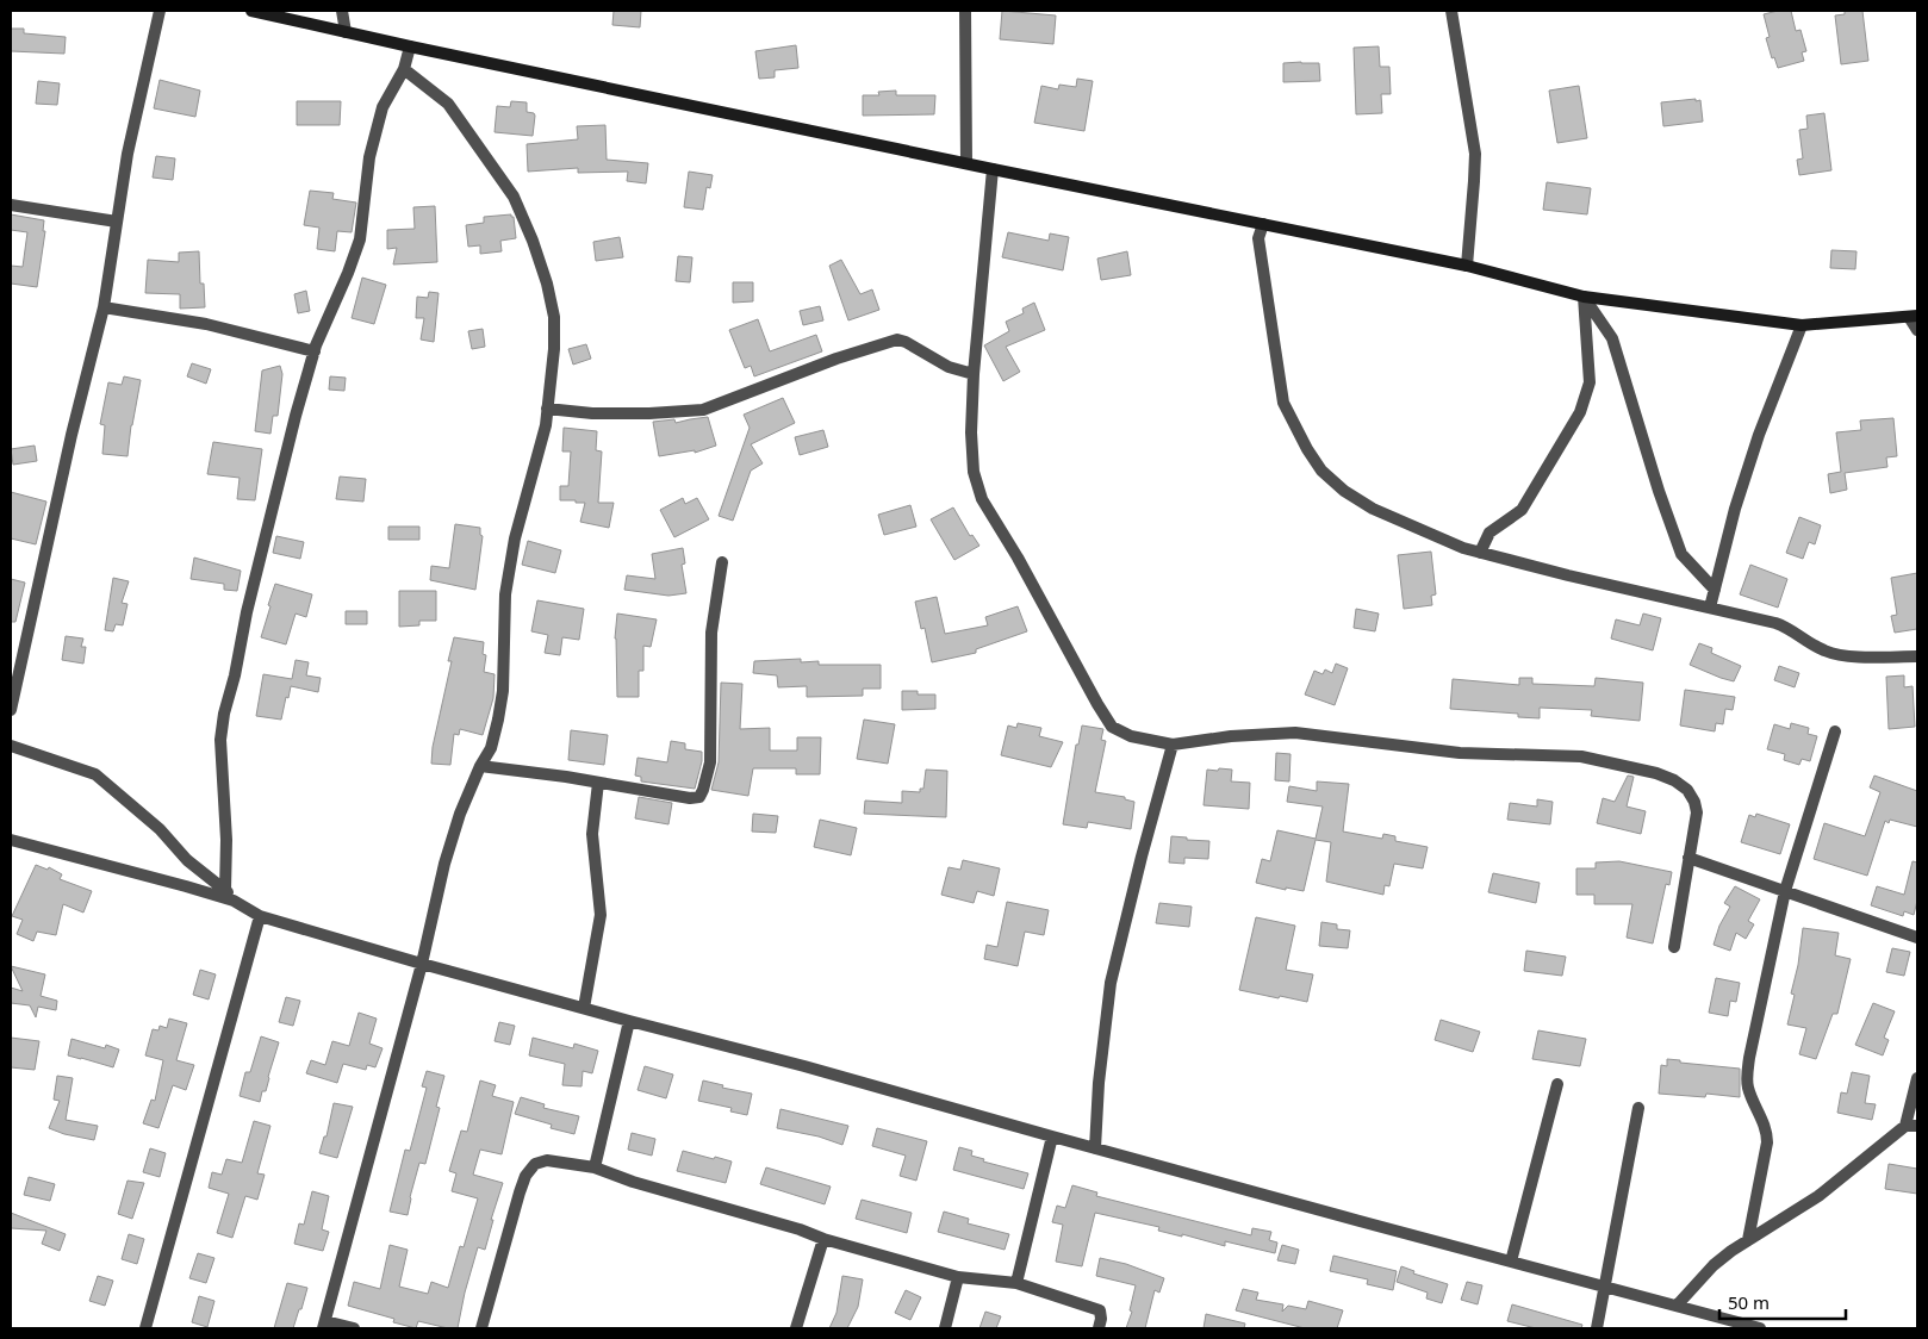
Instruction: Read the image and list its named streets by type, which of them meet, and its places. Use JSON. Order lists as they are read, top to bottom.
{
  "scale_bar": "50 m"
}
